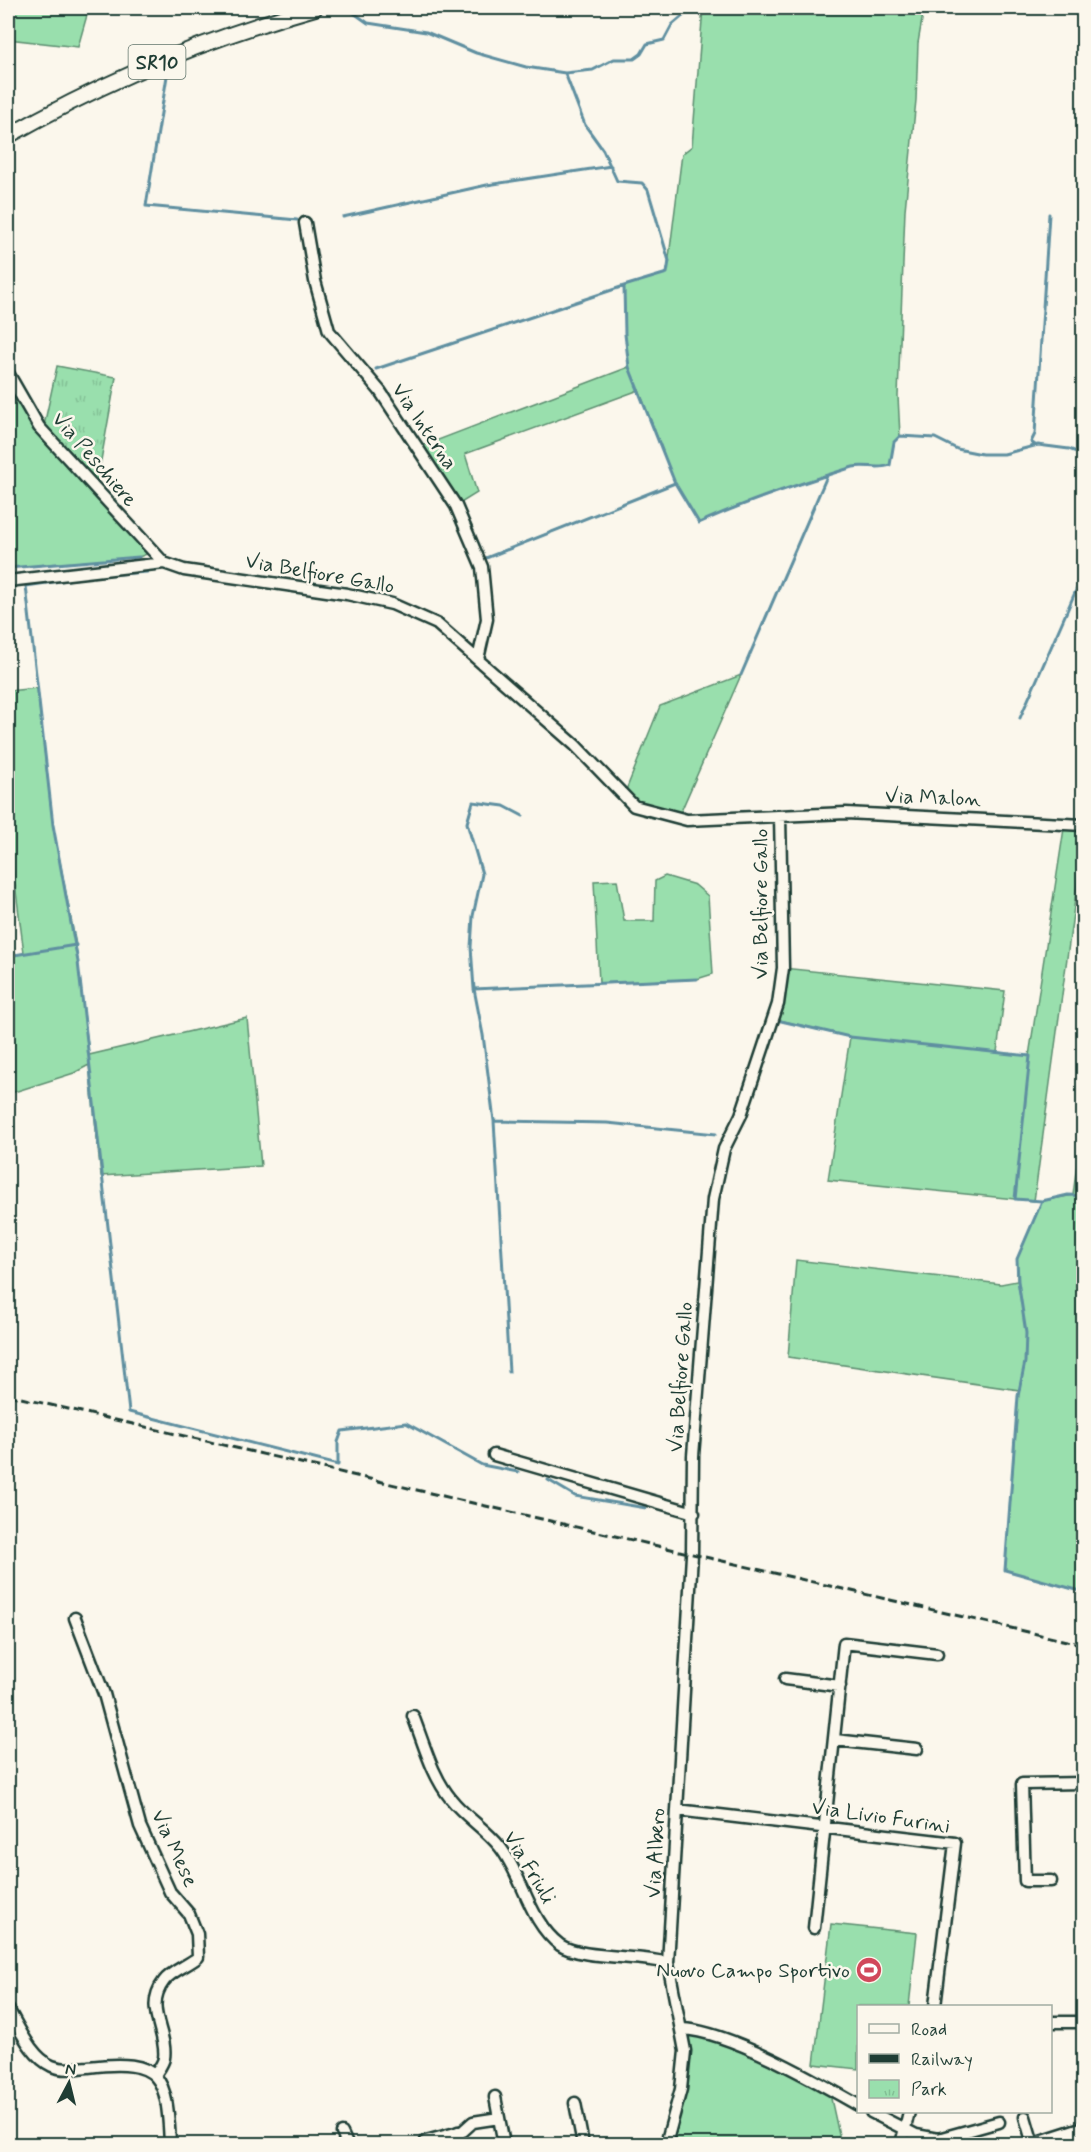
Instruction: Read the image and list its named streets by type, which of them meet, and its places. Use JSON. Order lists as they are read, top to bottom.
{
  "streets": {
    "main road": ["SR10"],
    "street": [
      "Via Interna",
      "Via Peschiere",
      "Via Belfiore Gallo",
      "Via Malon",
      "Via Livio Furini",
      "Via Mese",
      "Via Albero",
      "Via Friuli"
    ]
  },
  "crossings": [
    ["Via Interna", "Via Belfiore Gallo"],
    ["Via Peschiere", "Via Belfiore Gallo"],
    ["Via Belfiore Gallo", "Via Malon"],
    ["Via Belfiore Gallo", "Via Albero"],
    ["Via Livio Furini", "Via Albero"],
    ["Via Albero", "Via Friuli"]
  ],
  "places": {
    "sports": ["Nuovo Campo Sportivo"]
  },
  "legend": ["Road", "Railway", "Park"],
  "north": "top"
}
